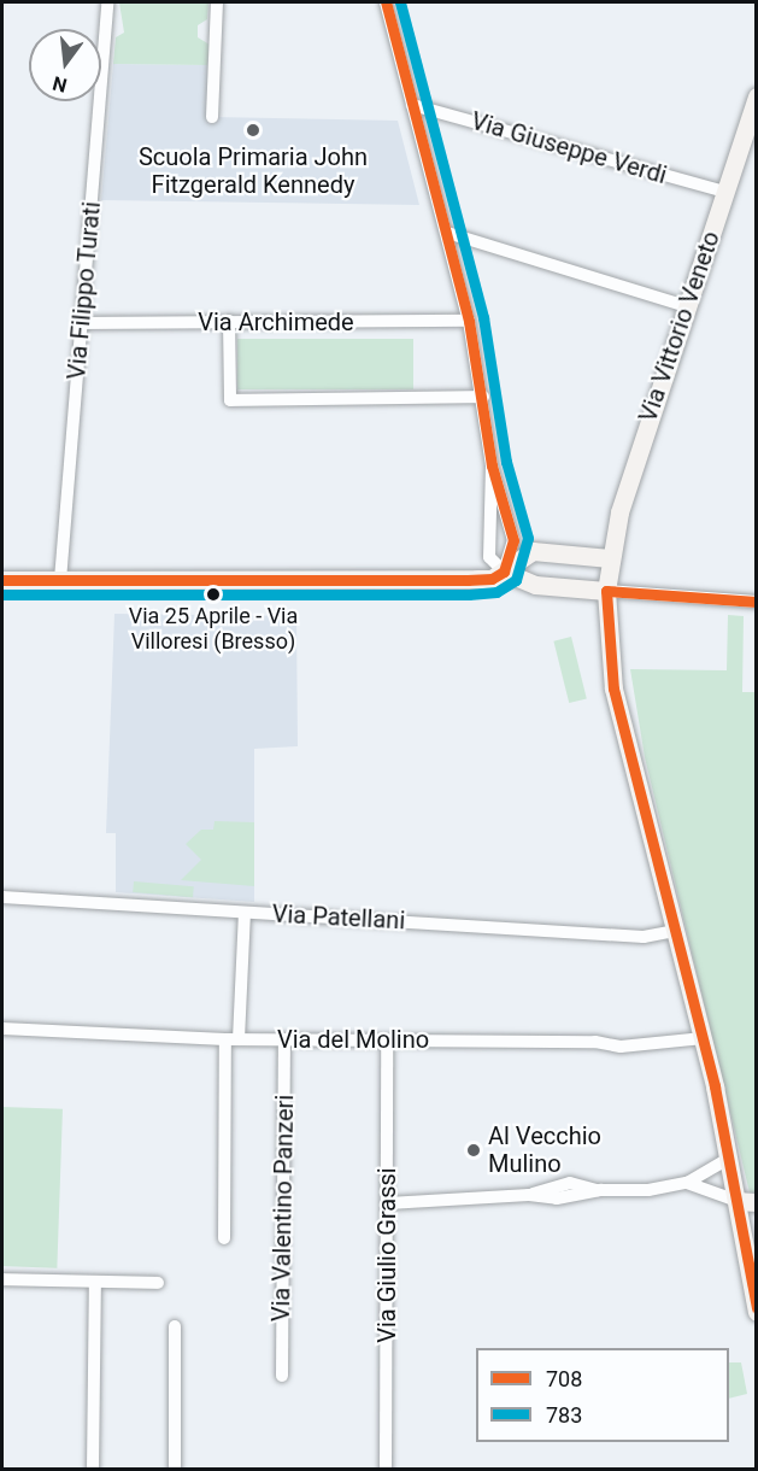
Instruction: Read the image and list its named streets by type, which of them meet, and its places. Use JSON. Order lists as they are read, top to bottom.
{
  "streets": {
    "main road": ["Via Vittorio Veneto"],
    "street": [
      "Via Giuseppe Verdi",
      "Via Filippo Turati",
      "Via Archimede",
      "Via Patellani",
      "Via del Molino",
      "Via Valentino Panzeri",
      "Via Giulio Grassi"
    ]
  },
  "crossings": [
    ["Via Giuseppe Verdi", "Via Vittorio Veneto"],
    ["Via Filippo Turati", "Via Archimede"],
    ["Via Vittorio Veneto", "Via Patellani"],
    ["Via Vittorio Veneto", "Via del Molino"],
    ["Via del Molino", "Via Valentino Panzeri"],
    ["Via del Molino", "Via Giulio Grassi"]
  ],
  "places": ["Scuola Primaria John Fitzgerald Kennedy", "Via 25 Aprile - Via Villoresi (Bresso)", "Al Vecchio Mulino"],
  "lines": ["transit line 708", "transit line 783"],
  "legend": ["708", "783"],
  "north": "bottom"
}
